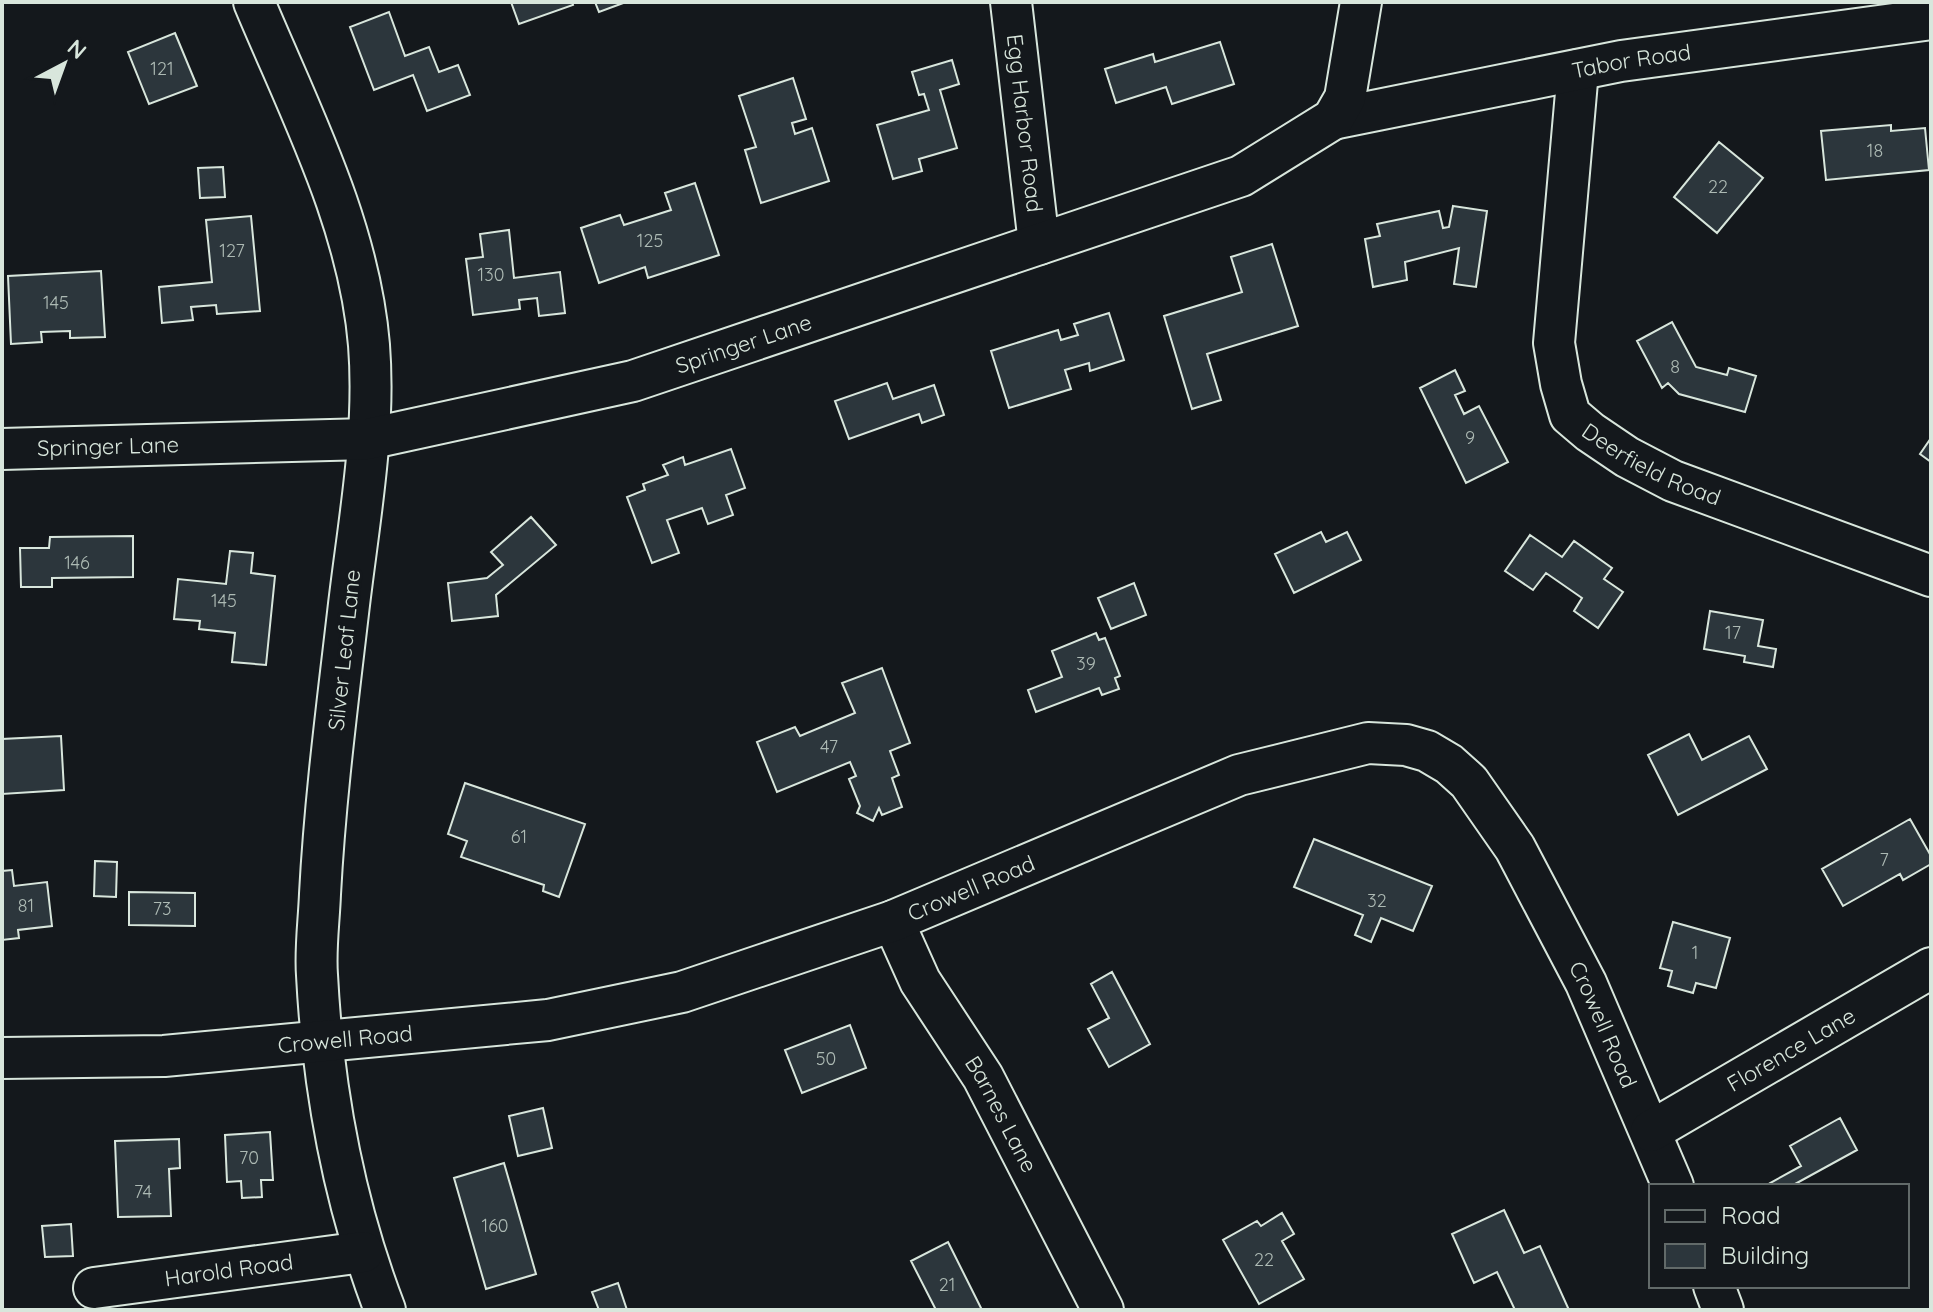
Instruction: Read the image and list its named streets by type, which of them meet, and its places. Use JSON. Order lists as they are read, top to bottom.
{
  "streets": {
    "street": [
      "Tabor Road",
      "Egg Harbor Road",
      "Springer Lane",
      "Deerfield Road",
      "Silver Leaf Lane",
      "Crowell Road",
      "Florence Lane",
      "Barnes Lane",
      "Harold Road"
    ]
  },
  "crossings": [
    ["Tabor Road", "Springer Lane"],
    ["Tabor Road", "Deerfield Road"],
    ["Egg Harbor Road", "Springer Lane"],
    ["Springer Lane", "Silver Leaf Lane"],
    ["Silver Leaf Lane", "Crowell Road"],
    ["Silver Leaf Lane", "Harold Road"],
    ["Crowell Road", "Florence Lane"],
    ["Crowell Road", "Barnes Lane"]
  ],
  "house_numbers": [
    "121",
    "18",
    "22",
    "125",
    "127",
    "130",
    "145",
    "8",
    "9",
    "146",
    "145",
    "17",
    "39",
    "47",
    "61",
    "7",
    "32",
    "81",
    "73",
    "1",
    "50",
    "70",
    "74",
    "160",
    "22",
    "21"
  ],
  "legend": ["Road", "Building"],
  "north": "top right"
}
